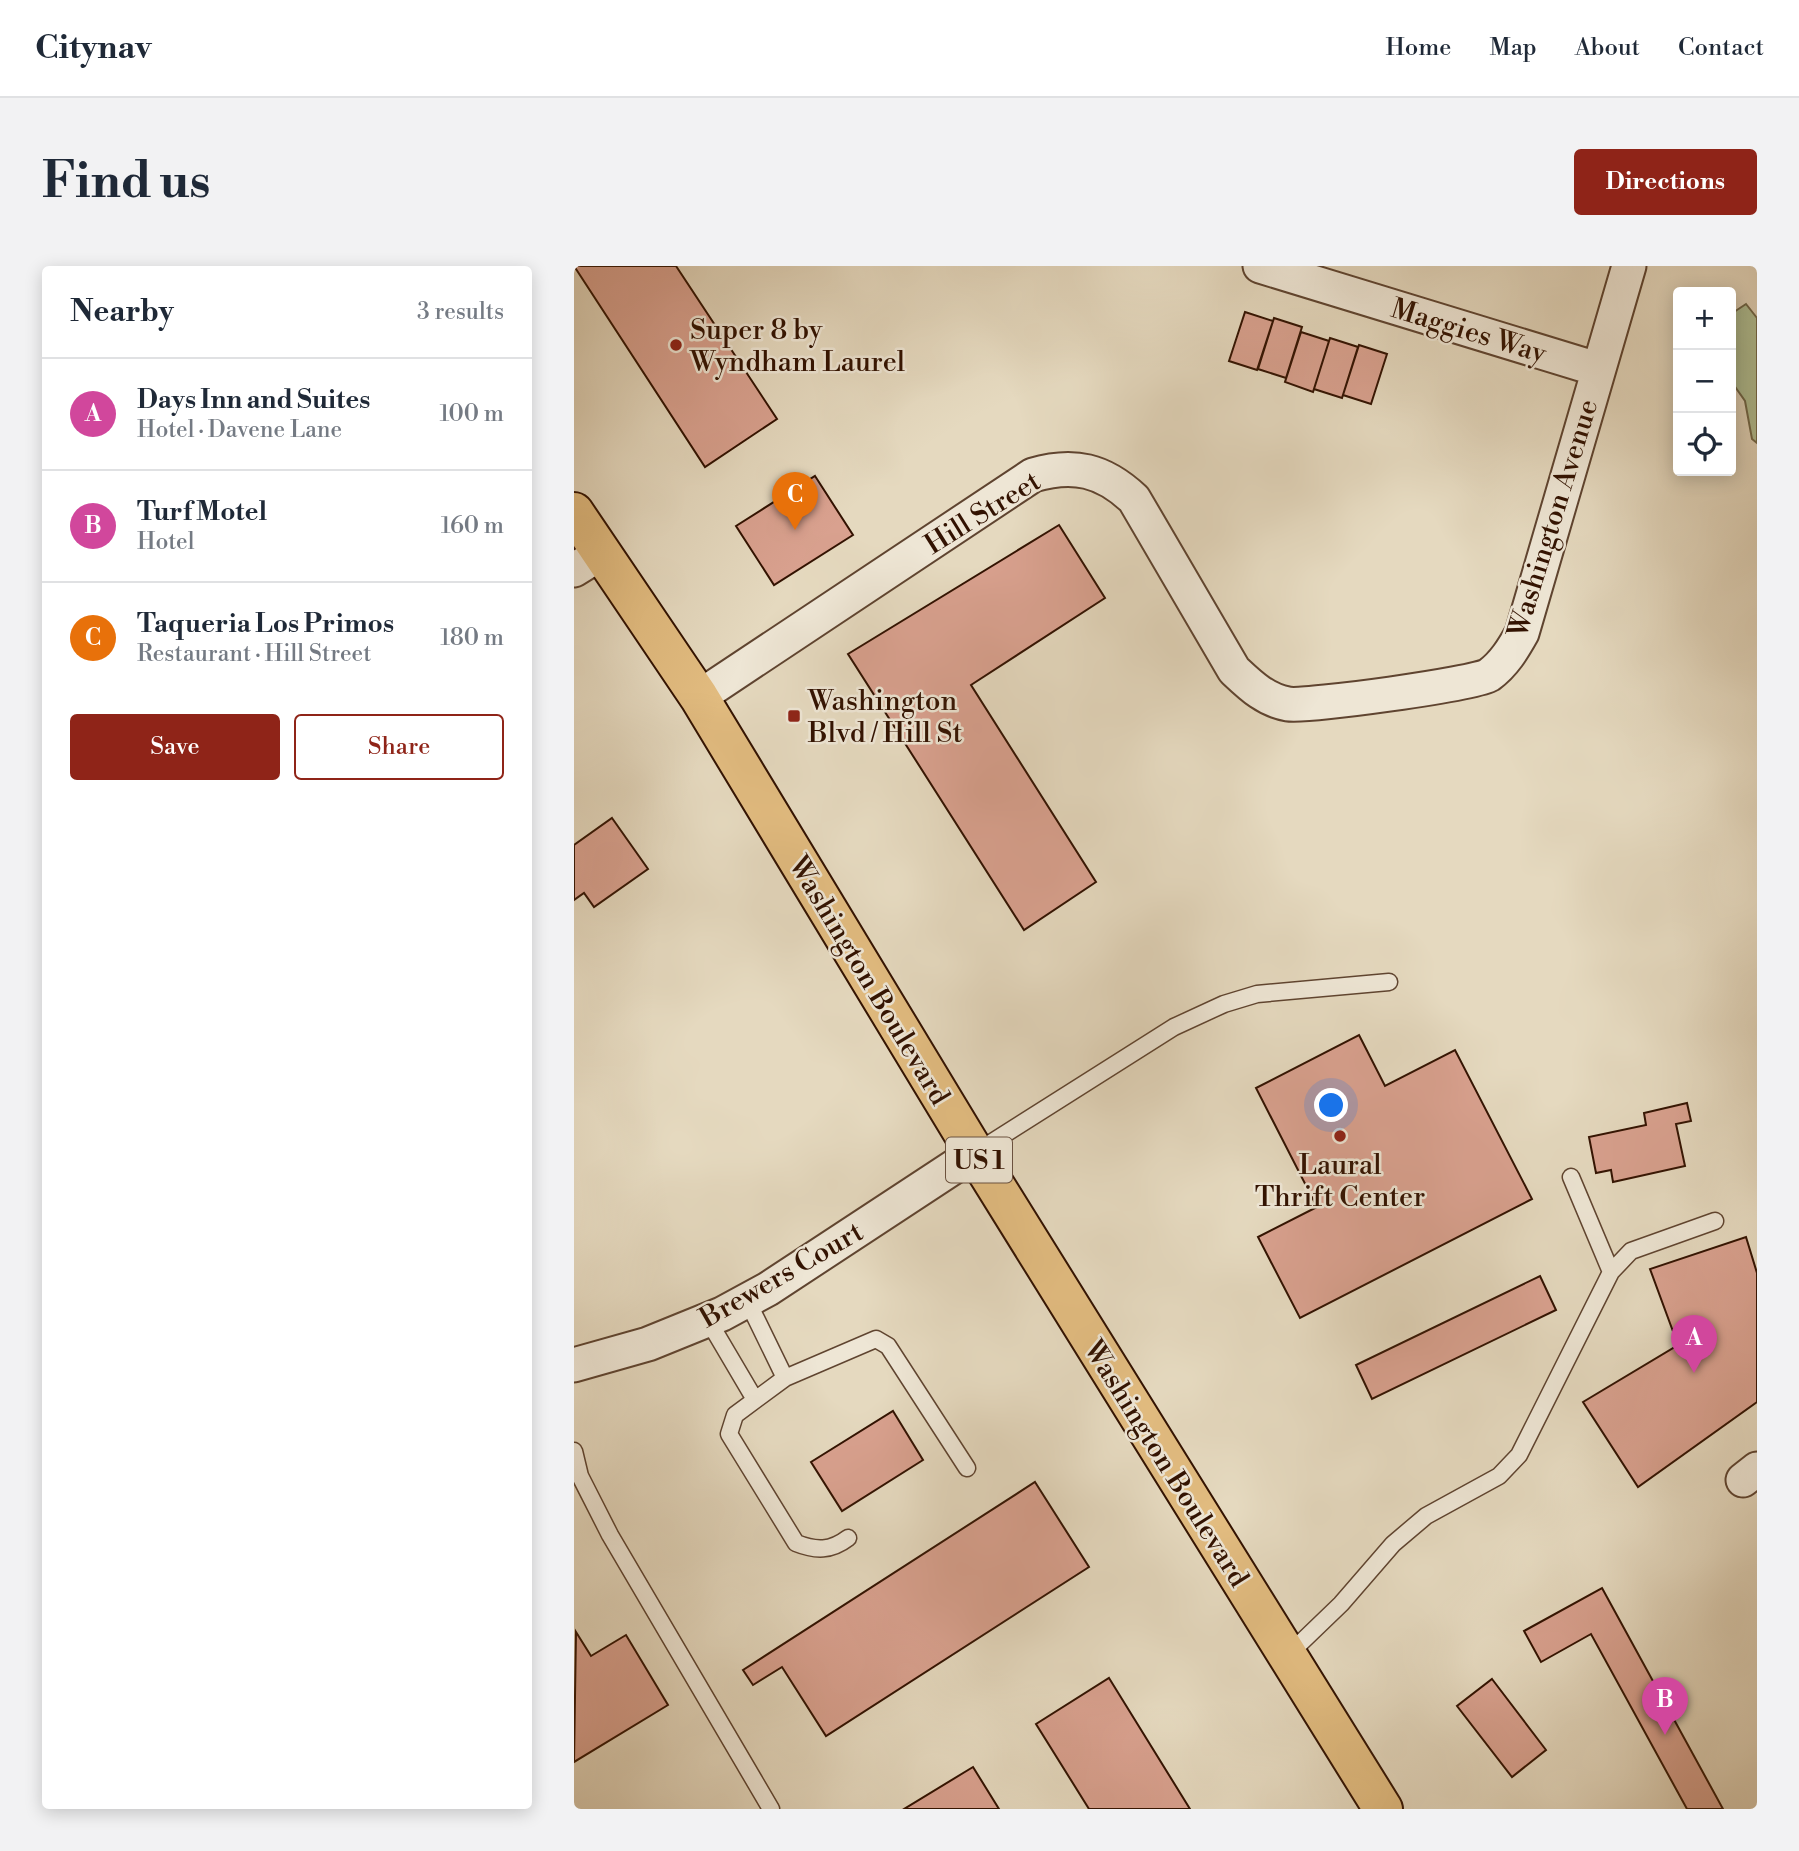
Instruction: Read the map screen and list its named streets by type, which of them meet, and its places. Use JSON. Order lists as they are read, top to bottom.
{
  "streets": {
    "main road": ["Washington Boulevard", "US 1"],
    "street": [
      "Maggies Way",
      "Hill Street",
      "Washington Avenue",
      "Brewers Court"
    ]
  },
  "crossings": [
    ["Maggies Way", "Washington Avenue"],
    ["Hill Street", "Washington Avenue"],
    ["Hill Street", "Washington Boulevard"],
    ["Washington Boulevard", "Brewers Court"]
  ],
  "places": {
    "other": ["Super 8 by Wyndham Laurel", "Laural Thrift Center"],
    "transit": ["Washington Blvd / Hill St"]
  },
  "page": {
    "header": "Citynav",
    "nav": [
      "Home",
      "Map",
      "About",
      "Contact"
    ],
    "buttons": [
      "Directions",
      ["Save", "Share"]
    ],
    "title": "Find us",
    "heading": ["Nearby", "3 results"],
    "map_buttons": ["+", "−"],
    "list": [
      {
        "mark": "A",
        "name": "Days Inn and Suites",
        "note": "Hotel · Davene Lane",
        "value": "100 m"
      },
      {
        "mark": "B",
        "name": "Turf Motel",
        "note": "Hotel",
        "value": "160 m"
      },
      {
        "mark": "C",
        "name": "Taqueria Los Primos",
        "note": "Restaurant · Hill Street",
        "value": "180 m"
      }
    ],
    "pins": ["C", "A", "B"]
  }
}
